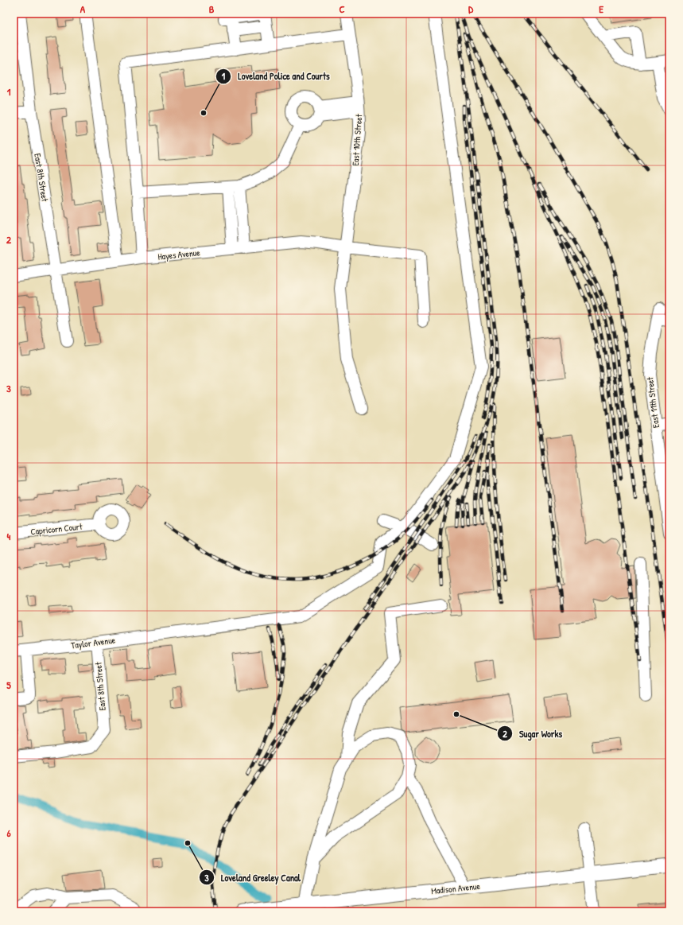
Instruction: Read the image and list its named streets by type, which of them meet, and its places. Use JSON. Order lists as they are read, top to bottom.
{
  "streets": {
    "main road": ["Madison Avenue"],
    "street": [
      "East 10th Street",
      "East 8th Street",
      "Hayes Avenue",
      "East 11th Street",
      "Capricorn Court",
      "Taylor Avenue"
    ]
  },
  "crossings": [
    ["East 10th Street", "Hayes Avenue"],
    ["East 8th Street", "Hayes Avenue"],
    ["East 8th Street", "Taylor Avenue"]
  ],
  "places": ["Loveland Police and Courts", "Sugar Works", "Loveland Greeley Canal"],
  "grid": {
    "columns": [
      "A",
      "B",
      "C",
      "D",
      "E"
    ],
    "rows": [
      "1",
      "2",
      "3",
      "4",
      "5",
      "6"
    ]
  }
}
